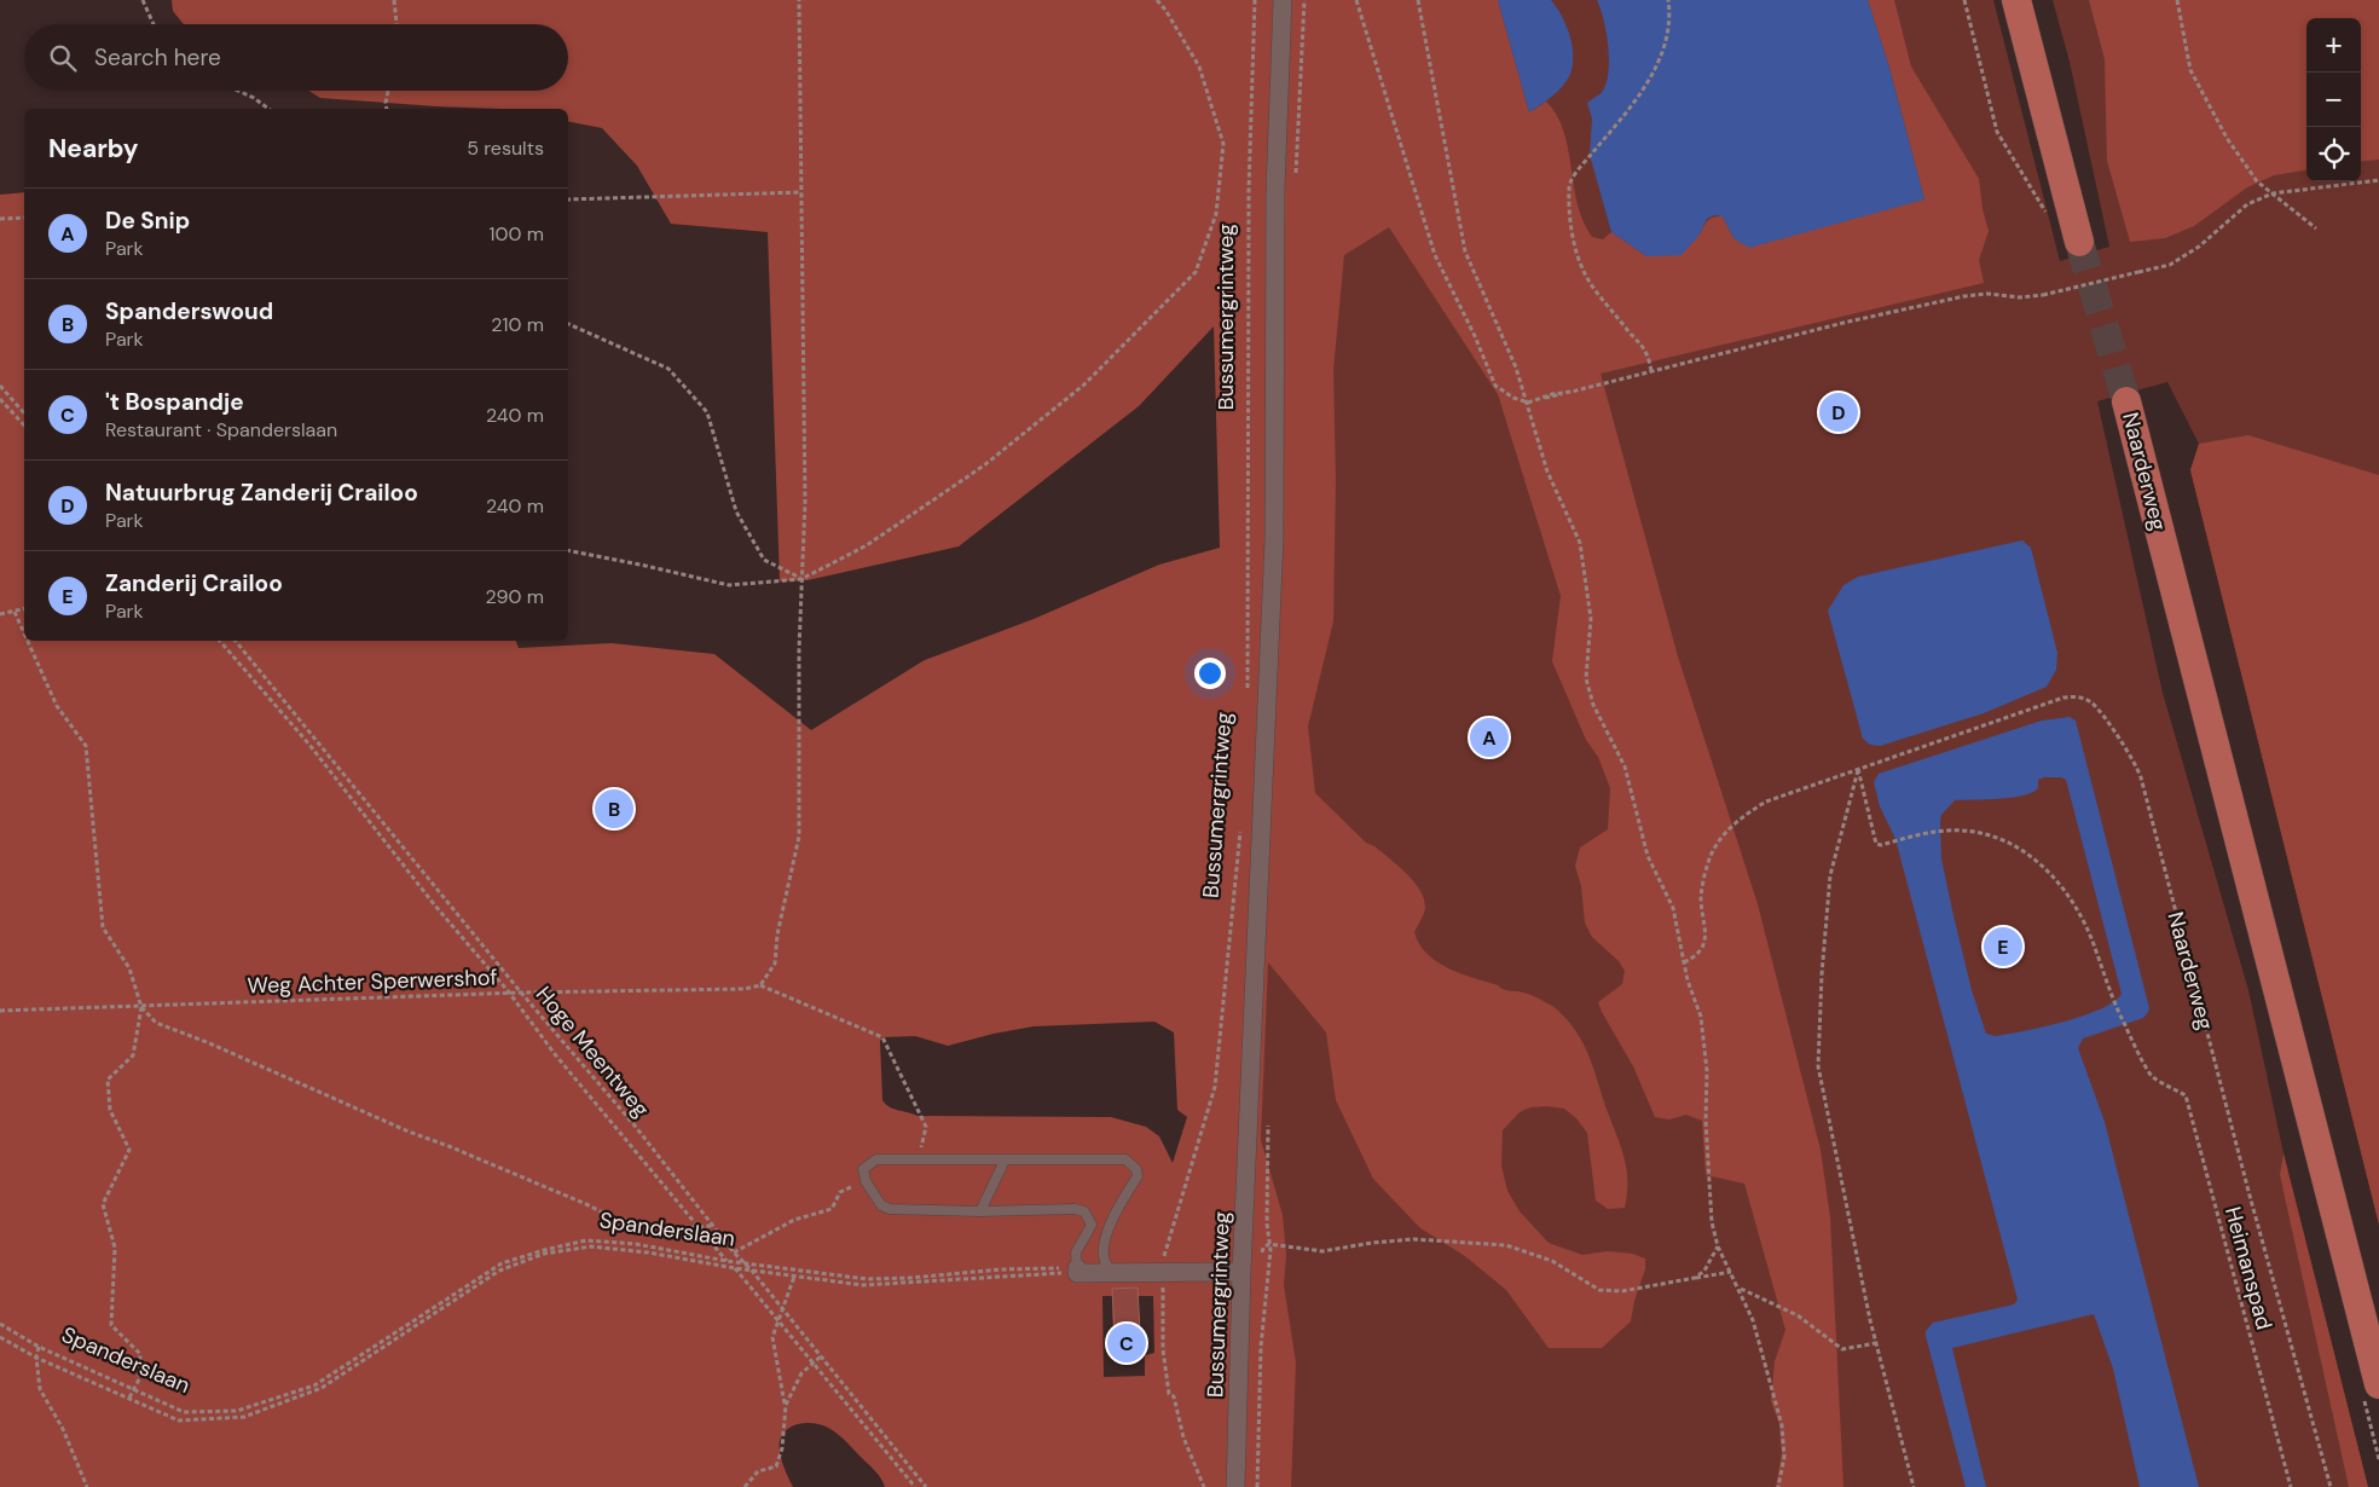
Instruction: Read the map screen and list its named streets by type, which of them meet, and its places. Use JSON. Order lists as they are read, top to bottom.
{
  "streets": {
    "main road": ["Naarderweg"],
    "street": ["Bussumergrintweg"],
    "path": [
      "Weg Achter Sperwershof",
      "Hoge Meentweg",
      "Spanderslaan",
      "Heimanspad"
    ]
  },
  "crossings": [
    ["Naarderweg", "Heimanspad"],
    ["Weg Achter Sperwershof", "Hoge Meentweg"],
    ["Hoge Meentweg", "Spanderslaan"]
  ],
  "page": {
    "map_buttons": ["+", "−"],
    "search": "Search here",
    "heading": ["Nearby", "5 results"],
    "list": [
      {
        "mark": "A",
        "name": "De Snip",
        "note": "Park",
        "value": "100 m"
      },
      {
        "mark": "B",
        "name": "Spanderswoud",
        "note": "Park",
        "value": "210 m"
      },
      {
        "mark": "C",
        "name": "'t Bospandje",
        "note": "Restaurant · Spanderslaan",
        "value": "240 m"
      },
      {
        "mark": "D",
        "name": "Natuurbrug Zanderij Crailoo",
        "note": "Park",
        "value": "240 m"
      },
      {
        "mark": "E",
        "name": "Zanderij Crailoo",
        "note": "Park",
        "value": "290 m"
      }
    ],
    "pins": [
      "D",
      "A",
      "B",
      "E",
      "C"
    ]
  }
}
